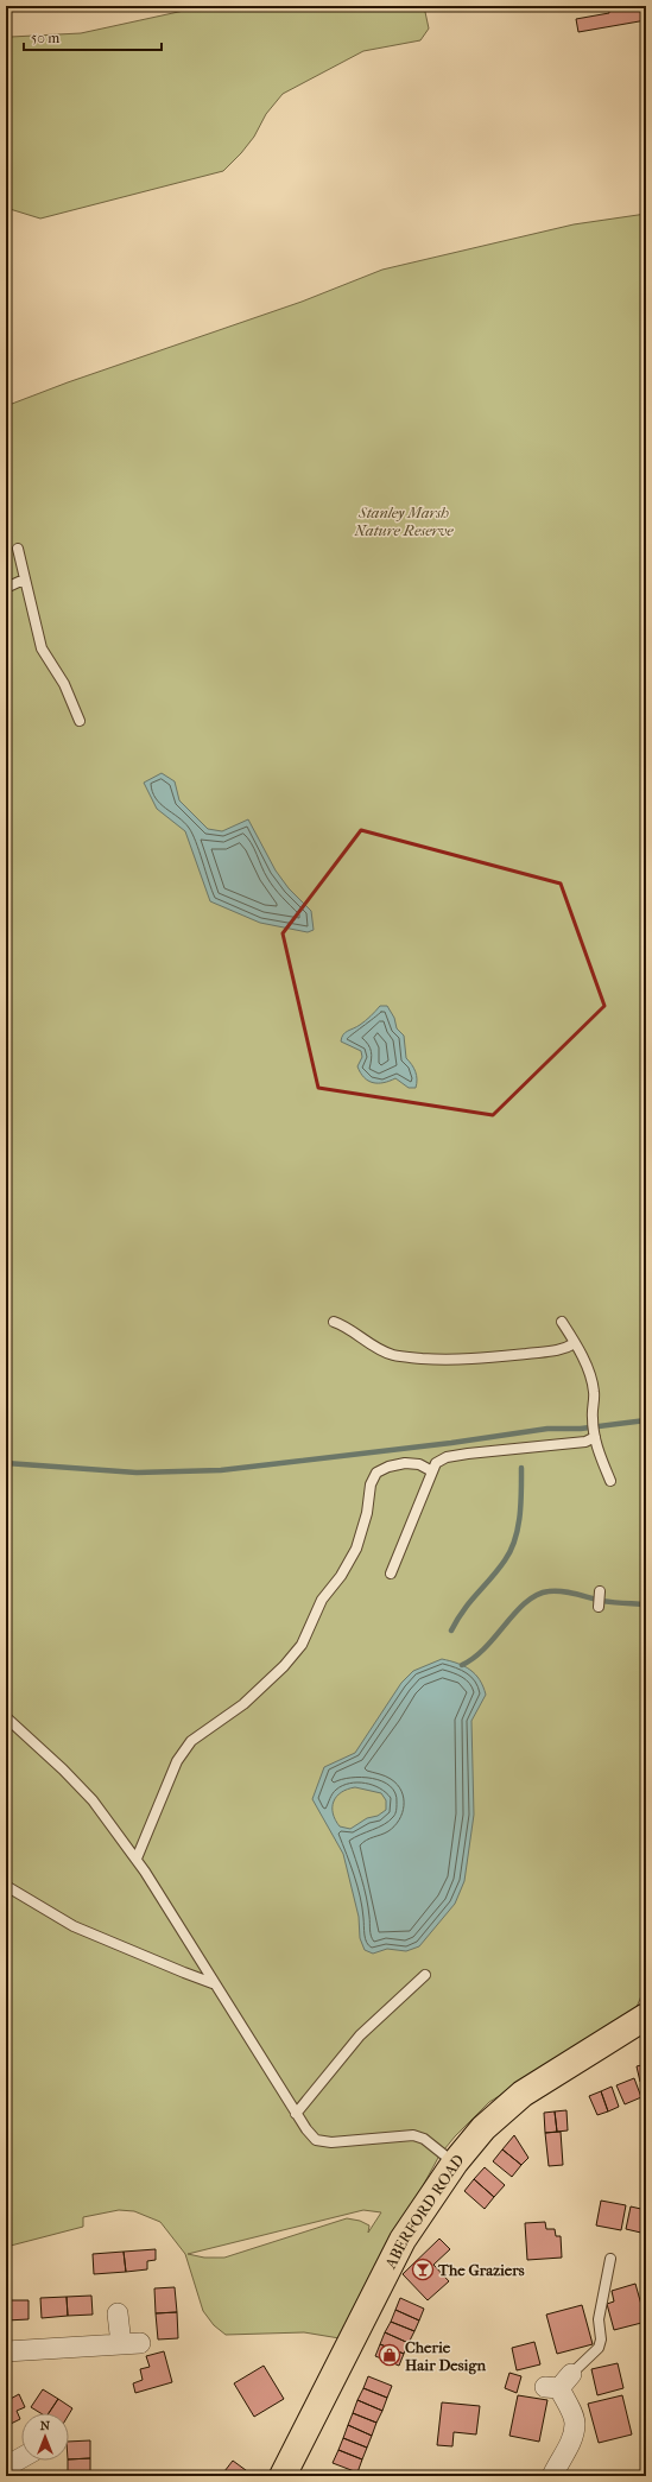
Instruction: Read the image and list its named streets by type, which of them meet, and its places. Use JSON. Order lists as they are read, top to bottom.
{
  "streets": {
    "main road": ["ABERFORD ROAD"]
  },
  "parks": ["Stanley Marsh Nature Reserve"],
  "places": {
    "bar": ["The Graziers"],
    "shop": ["Cherie Hair Design"]
  },
  "scale_bar": "50 m",
  "north": "top"
}
